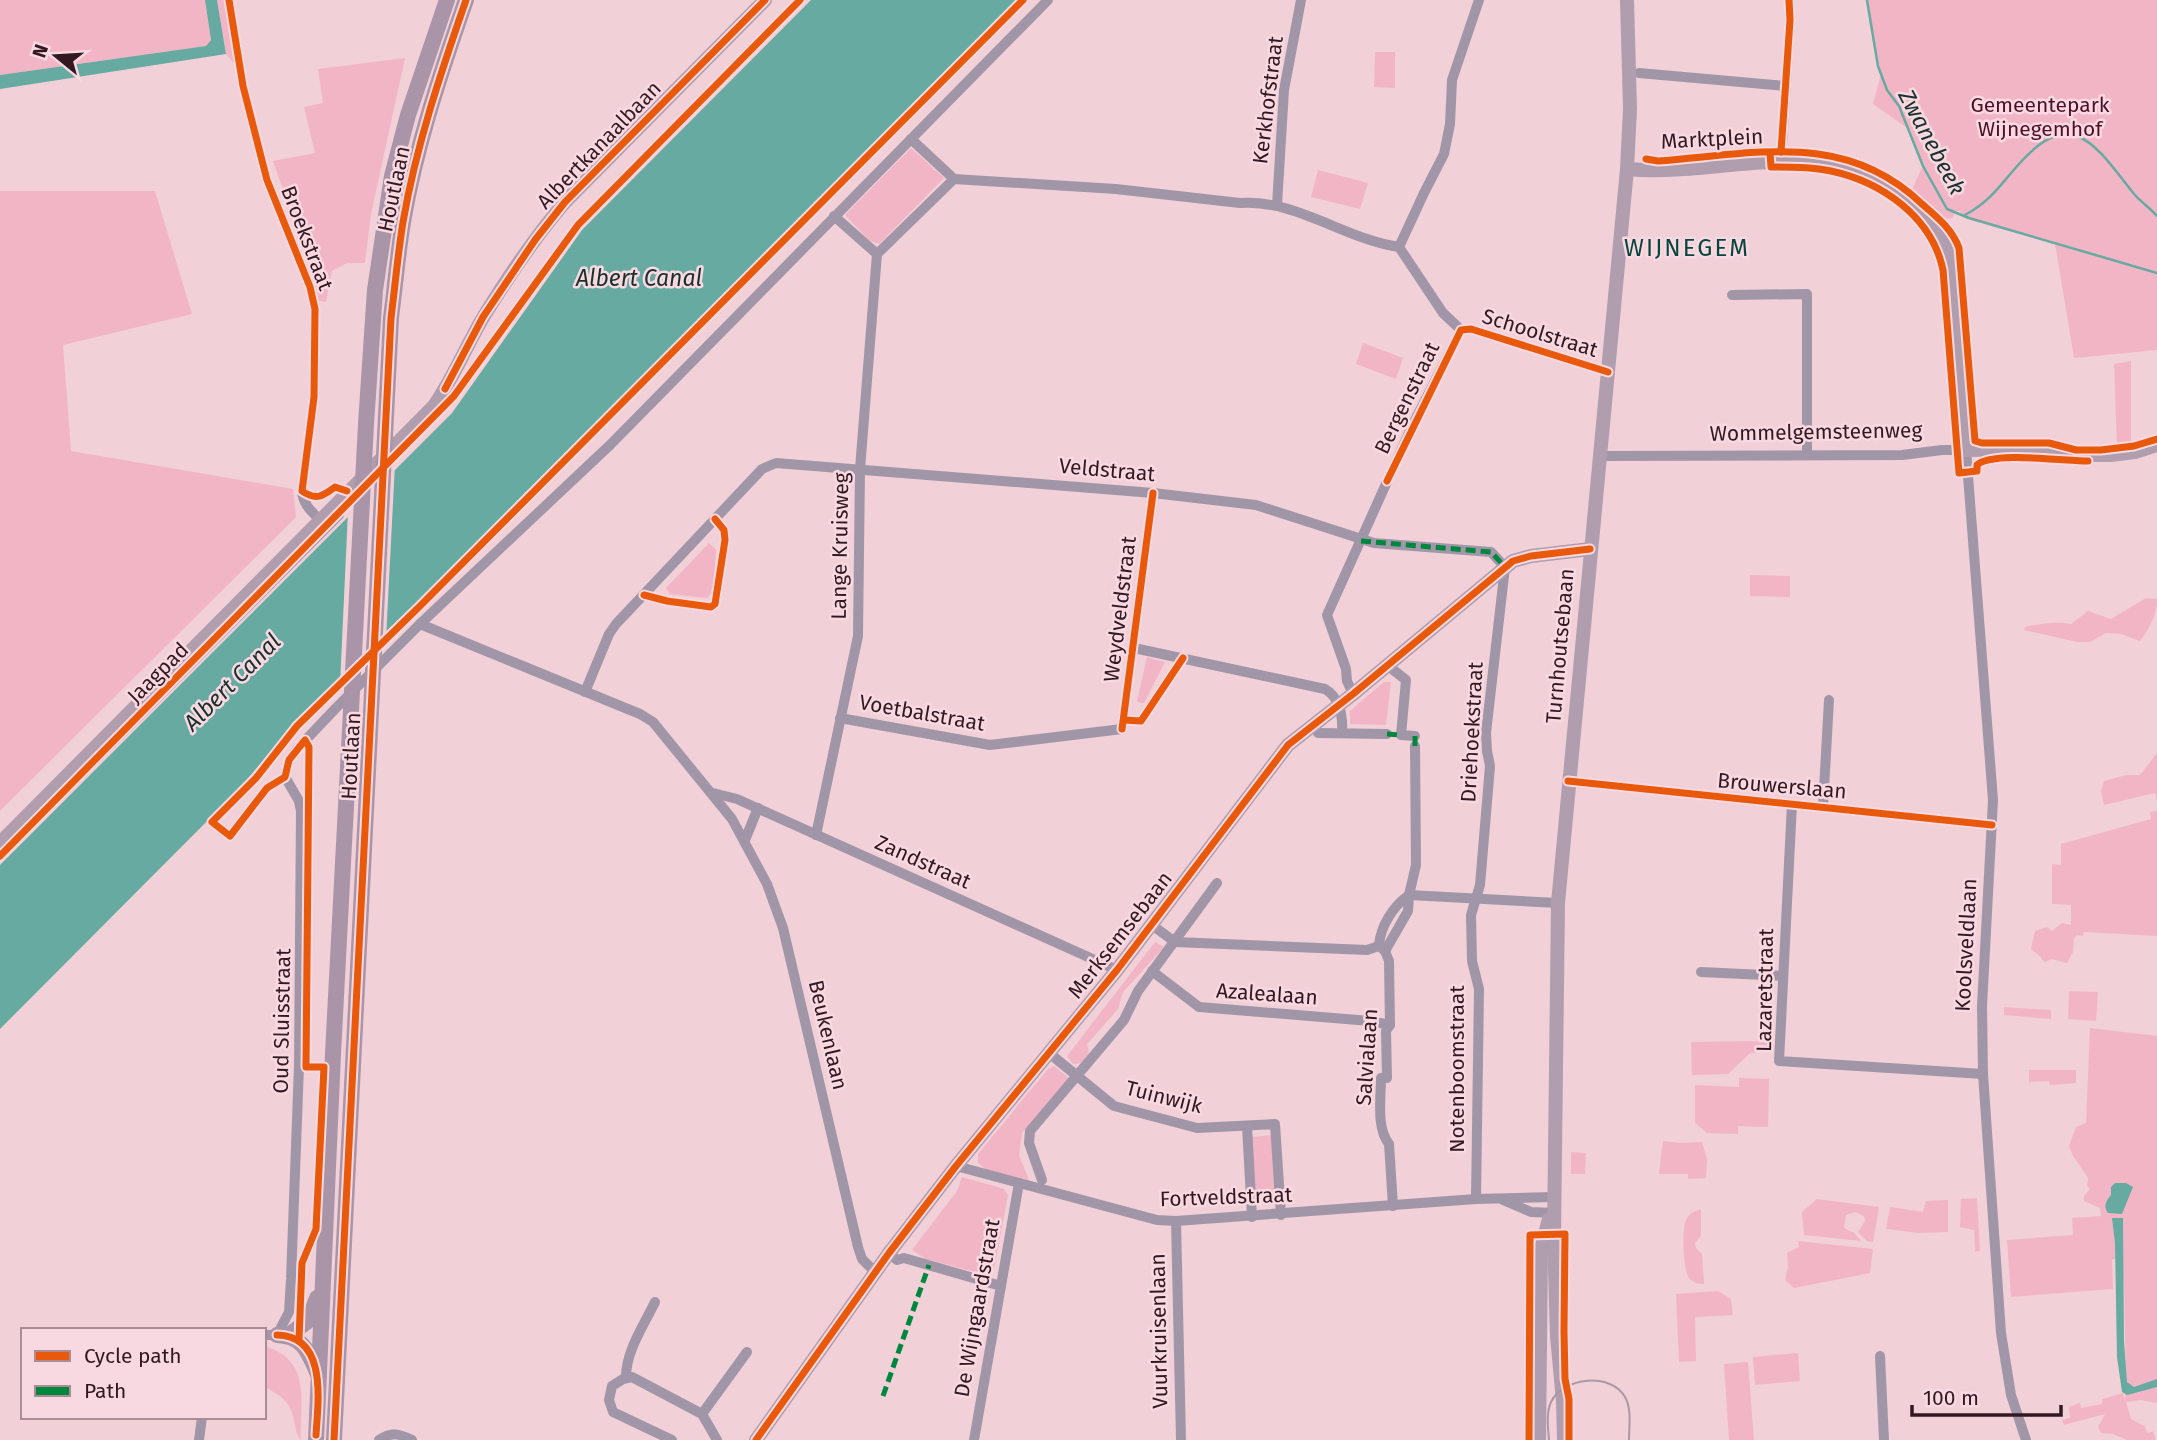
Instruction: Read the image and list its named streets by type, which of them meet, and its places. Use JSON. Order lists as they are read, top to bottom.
{
  "streets": {
    "main road": [
      "Marktplein",
      "Albertkanaalbaan",
      "Houtlaan",
      "Wommelgemsteenweg",
      "Turnhoutsebaan",
      "Merksemsebaan"
    ],
    "street": [
      "Kerkhofstraat",
      "Broekstraat",
      "Schoolstraat",
      "Bergenstraat",
      "Veldstraat",
      "Lange Kruisweg",
      "Weydveldstraat",
      "Jaagpad",
      "Voetbalstraat",
      "Driehoekstraat",
      "Brouwerslaan",
      "Zandstraat",
      "Koolsveldlaan",
      "Lazaretstraat",
      "Azalealaan",
      "Oud Sluisstraat",
      "Beukenlaan",
      "Salvialaan",
      "Notenboomstraat",
      "Tuinwijk",
      "Fortveldstraat",
      "De Wijngaardstraat",
      "Vuurkruisenlaan"
    ]
  },
  "crossings": [
    ["Marktplein", "Turnhoutsebaan"],
    ["Albertkanaalbaan", "Broekstraat"],
    ["Schoolstraat", "Bergenstraat"],
    ["Schoolstraat", "Turnhoutsebaan"],
    ["Bergenstraat", "Veldstraat"],
    ["Bergenstraat", "Merksemsebaan"],
    ["Wommelgemsteenweg", "Turnhoutsebaan"],
    ["Wommelgemsteenweg", "Koolsveldlaan"],
    ["Veldstraat", "Lange Kruisweg"],
    ["Veldstraat", "Weydveldstraat"],
    ["Veldstraat", "Driehoekstraat"],
    ["Veldstraat", "Merksemsebaan"],
    ["Lange Kruisweg", "Voetbalstraat"],
    ["Lange Kruisweg", "Zandstraat"],
    ["Weydveldstraat", "Voetbalstraat"],
    ["Turnhoutsebaan", "Brouwerslaan"],
    ["Turnhoutsebaan", "Merksemsebaan"],
    ["Turnhoutsebaan", "Fortveldstraat"],
    ["Driehoekstraat", "Merksemsebaan"],
    ["Driehoekstraat", "Notenboomstraat"],
    ["Brouwerslaan", "Koolsveldlaan"],
    ["Brouwerslaan", "Lazaretstraat"],
    ["Zandstraat", "Merksemsebaan"],
    ["Merksemsebaan", "Beukenlaan"],
    ["Merksemsebaan", "Tuinwijk"],
    ["Merksemsebaan", "Fortveldstraat"],
    ["Koolsveldlaan", "Lazaretstraat"],
    ["Azalealaan", "Salvialaan"],
    ["Salvialaan", "Fortveldstraat"],
    ["Notenboomstraat", "Fortveldstraat"],
    ["Tuinwijk", "Fortveldstraat"],
    ["Fortveldstraat", "De Wijngaardstraat"],
    ["Fortveldstraat", "Vuurkruisenlaan"]
  ],
  "districts": ["WIJNEGEM"],
  "water": ["Zwanebeek", "Albert Canal"],
  "parks": ["Gemeentepark Wijnegemhof"],
  "legend": ["Cycle path", "Path"],
  "scale_bar": "100 m",
  "north": "left"
}
